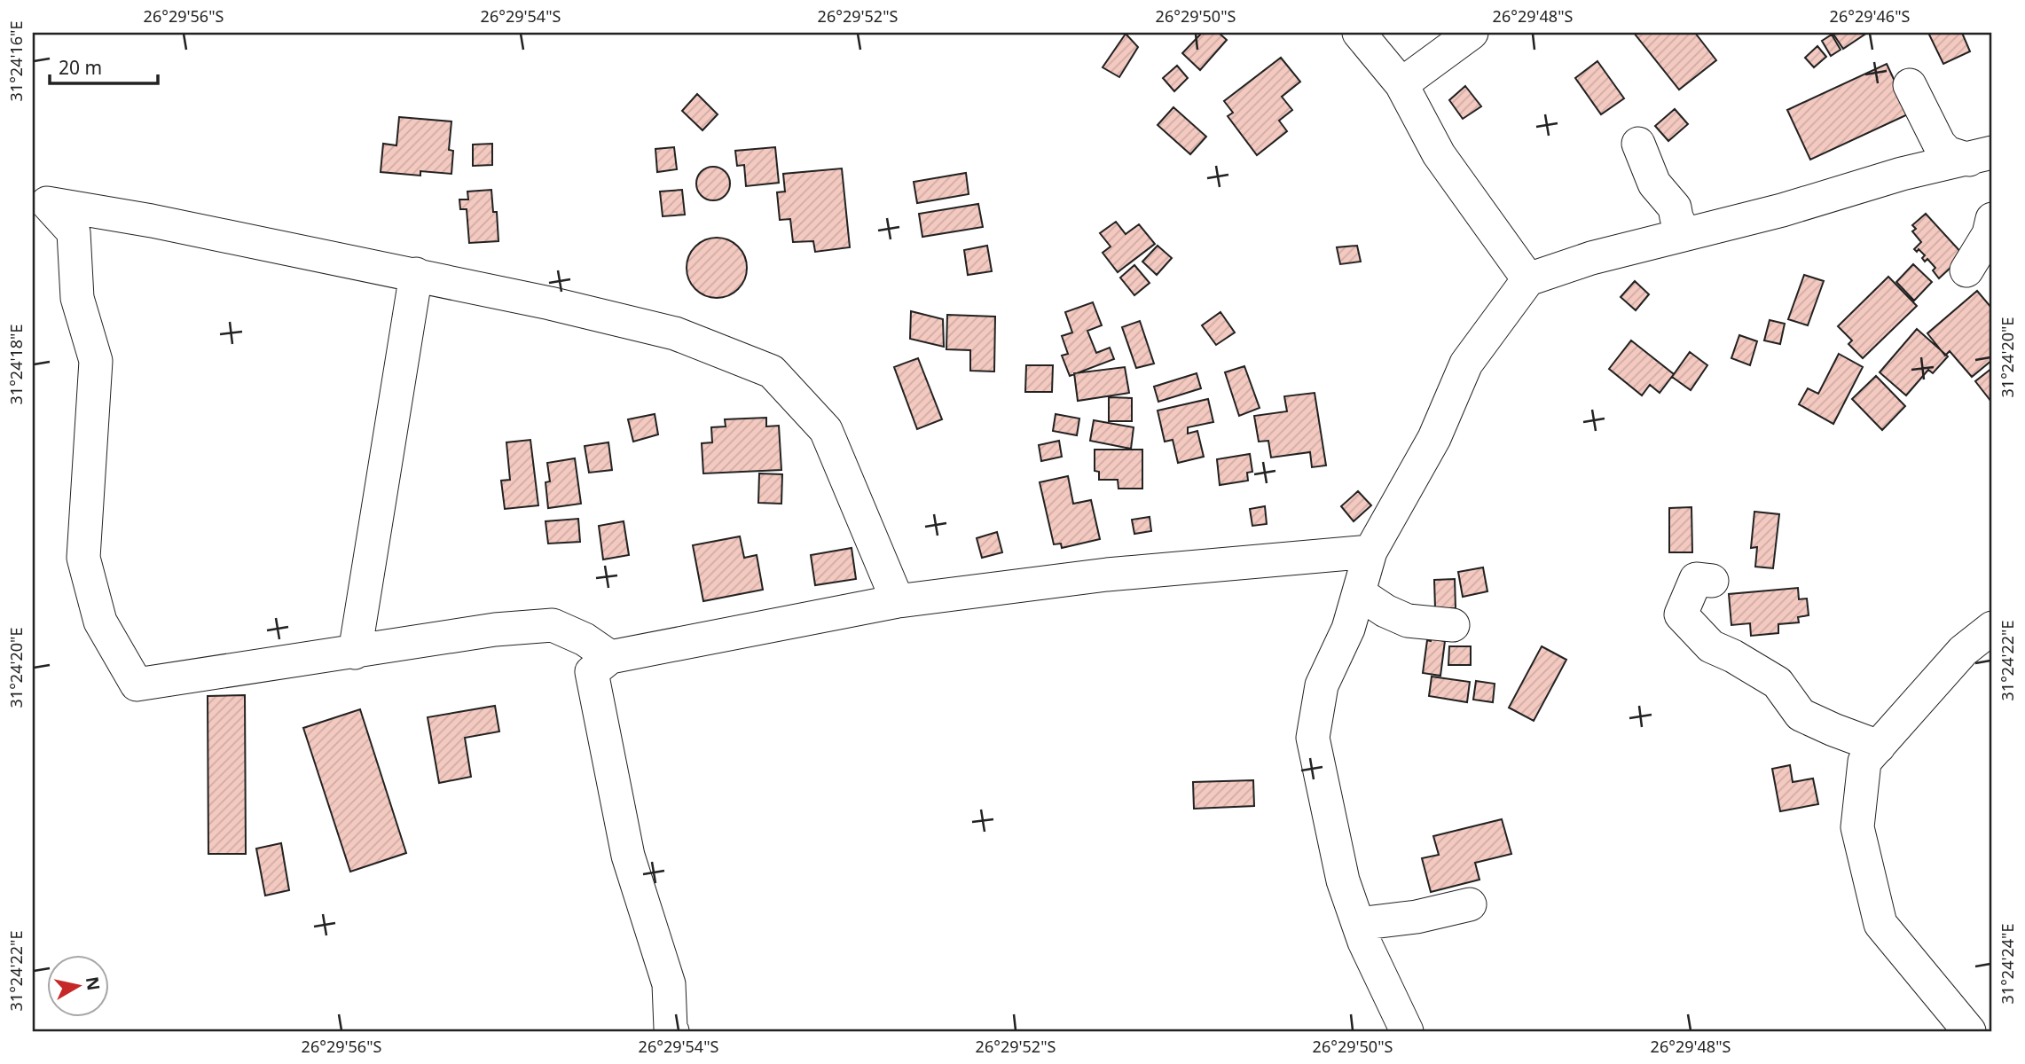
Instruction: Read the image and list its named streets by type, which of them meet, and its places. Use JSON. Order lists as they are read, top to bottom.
{
  "scale_bar": "20 m",
  "north": "right",
  "coordinates": [
    "26°29'56\"S",
    "26°29'54\"S",
    "26°29'52\"S",
    "26°29'50\"S",
    "26°29'48\"S",
    "26°29'46\"S",
    "31°24'16\"E",
    "31°24'20\"E",
    "31°24'18\"E",
    "31°24'22\"E",
    "31°24'24\"E"
  ]
}
